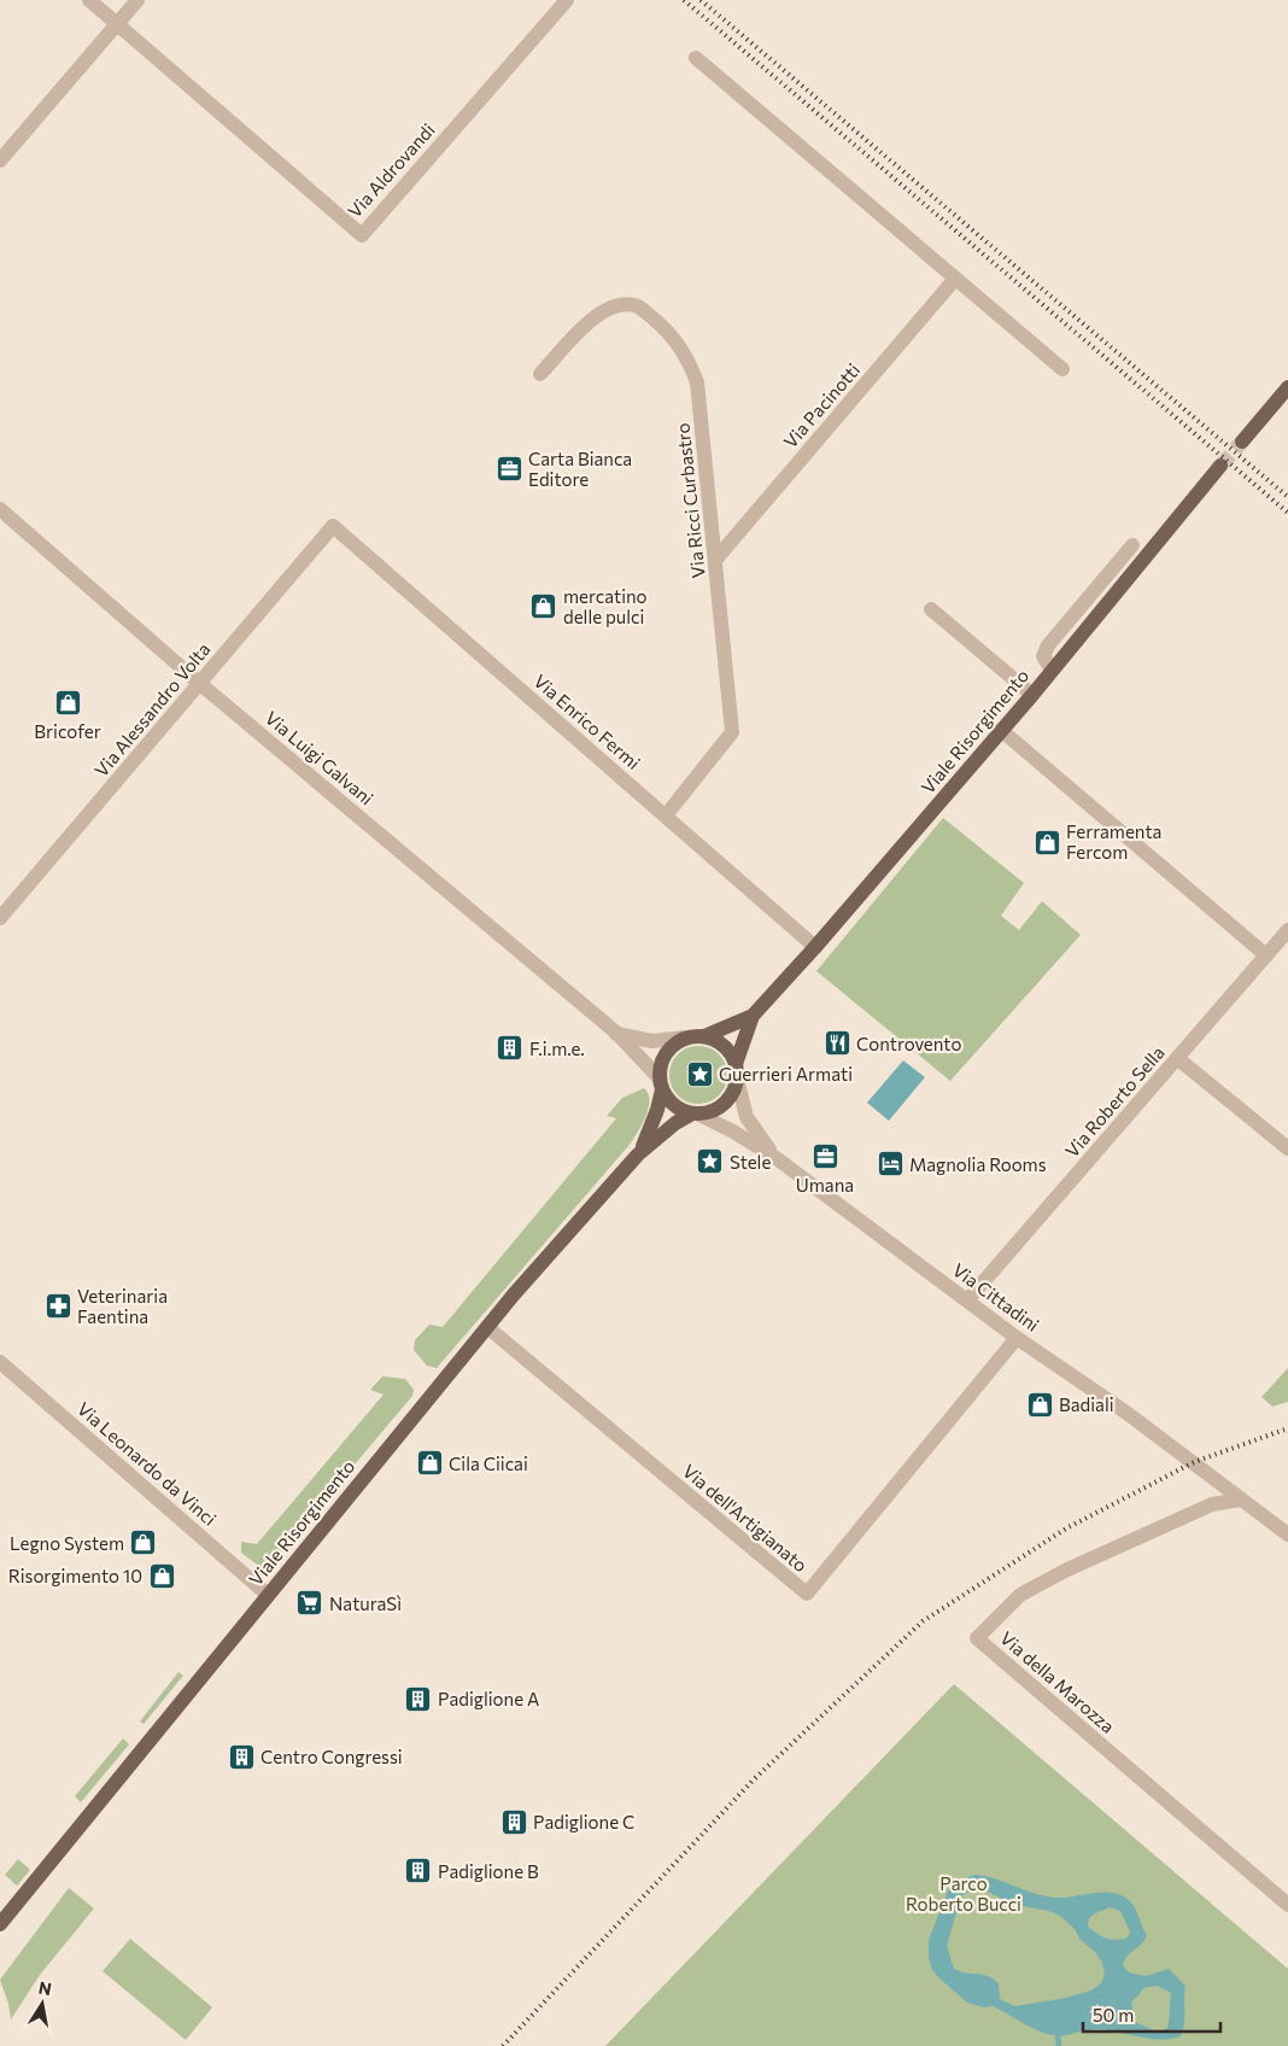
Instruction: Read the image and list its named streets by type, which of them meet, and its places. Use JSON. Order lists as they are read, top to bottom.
{
  "streets": {
    "main road": ["Viale Risorgimento"],
    "street": [
      "Via Aldrovandi",
      "Via Pacinotti",
      "Via Ricci Curbastro",
      "Via Alessandro Volta",
      "Via Enrico Fermi",
      "Via Luigi Galvani",
      "Via Roberto Sella",
      "Via Cittadini",
      "Via Leonardo da Vinci",
      "Via dell'Artigianato",
      "Via della Marozza"
    ]
  },
  "crossings": [
    ["Via Pacinotti", "Via Ricci Curbastro"],
    ["Via Ricci Curbastro", "Via Enrico Fermi"],
    ["Via Alessandro Volta", "Via Enrico Fermi"],
    ["Via Alessandro Volta", "Via Luigi Galvani"],
    ["Via Enrico Fermi", "Viale Risorgimento"],
    ["Viale Risorgimento", "Via Luigi Galvani"],
    ["Viale Risorgimento", "Via Cittadini"],
    ["Viale Risorgimento", "Via Leonardo da Vinci"],
    ["Viale Risorgimento", "Via dell'Artigianato"],
    ["Via Luigi Galvani", "Via Cittadini"],
    ["Via Roberto Sella", "Via Cittadini"],
    ["Via Cittadini", "Via dell'Artigianato"],
    ["Via Cittadini", "Via della Marozza"]
  ],
  "parks": ["Parco Roberto Bucci"],
  "places": {
    "office": ["Carta Bianca Editore", "Umana"],
    "shop": [
      "mercatino delle pulci",
      "Bricofer",
      "Ferramenta Fercom",
      "Badiali",
      "Cila Ciicai",
      "Legno System",
      "Risorgimento 10"
    ],
    "restaurant": ["Controvento"],
    "building": [
      "F.i.m.e.",
      "Padiglione A",
      "Centro Congressi",
      "Padiglione C",
      "Padiglione B"
    ],
    "place": ["Guerrieri Armati", "Stele"],
    "hotel": ["Magnolia Rooms"],
    "pharmacy": ["Veterinaria Faentina"],
    "supermarket": ["NaturaSì"]
  },
  "scale_bar": "50 m",
  "north": "top"
}
